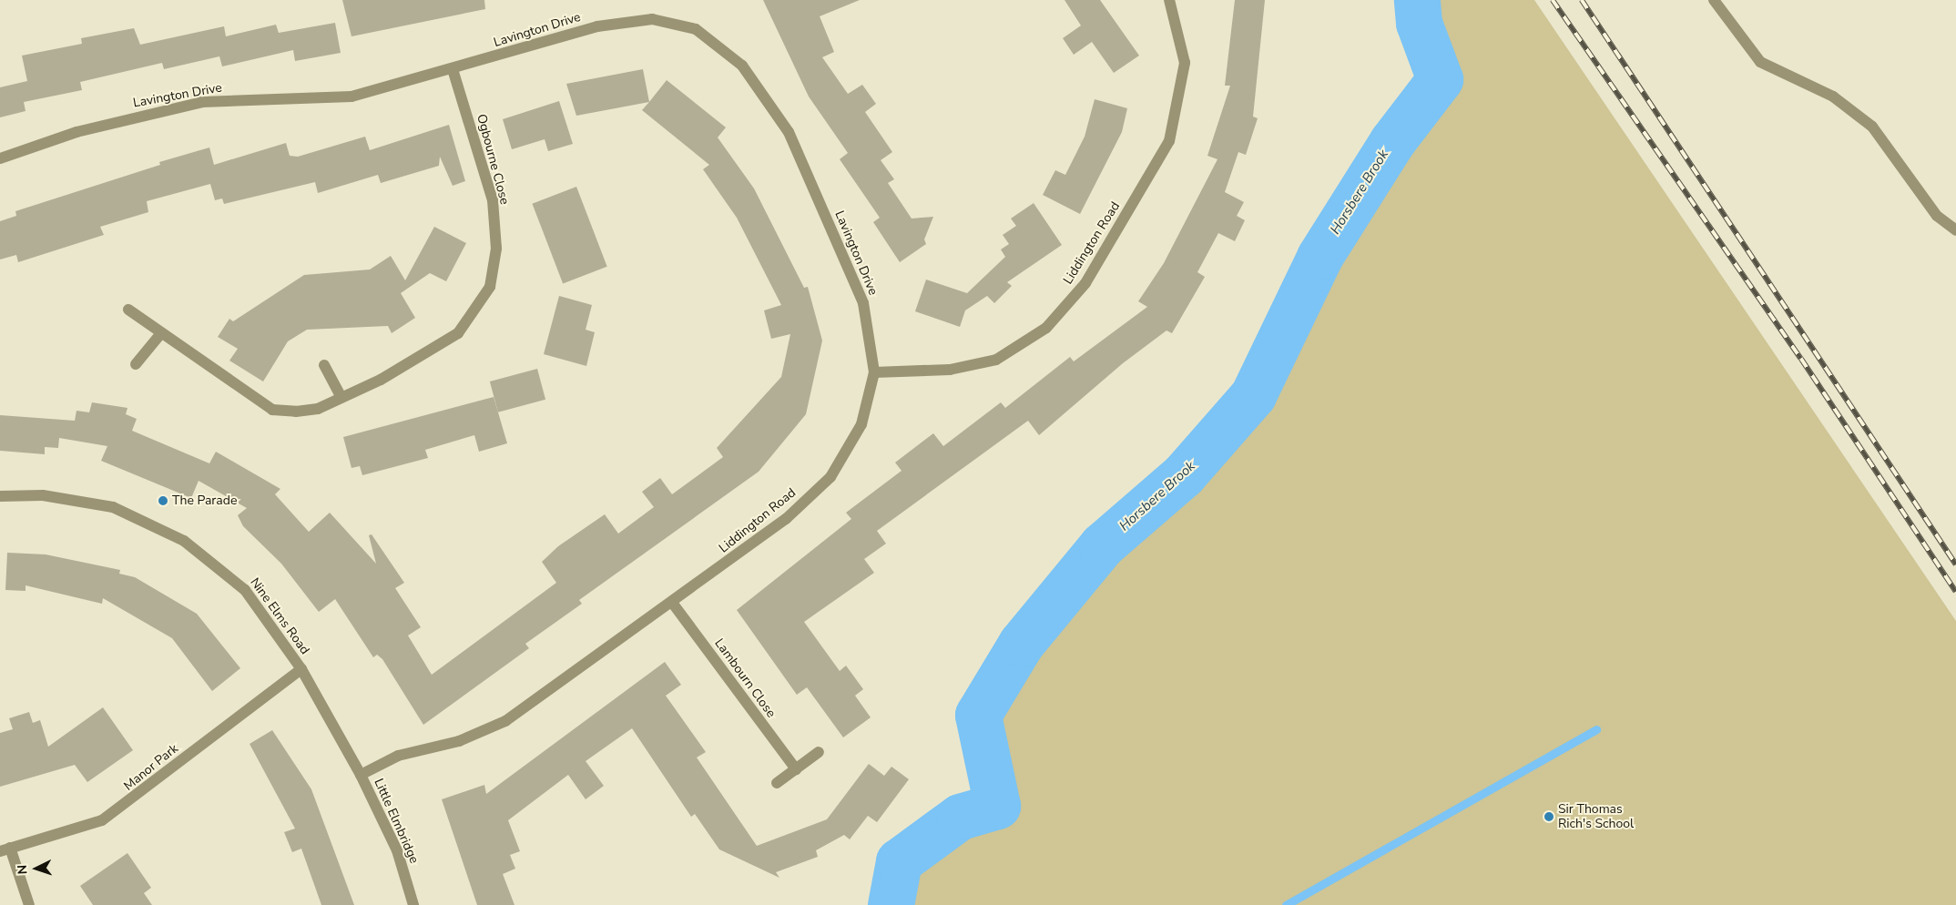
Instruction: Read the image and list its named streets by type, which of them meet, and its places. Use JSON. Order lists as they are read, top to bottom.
{
  "streets": {
    "street": [
      "Lavington Drive",
      "Ogbourne Close",
      "Liddington Road",
      "Nine Elms Road",
      "Lambourn Close",
      "Manor Park",
      "Little Elmbridge"
    ]
  },
  "crossings": [
    ["Lavington Drive", "Ogbourne Close"],
    ["Lavington Drive", "Liddington Road"],
    ["Liddington Road", "Nine Elms Road"],
    ["Liddington Road", "Lambourn Close"],
    ["Liddington Road", "Little Elmbridge"],
    ["Nine Elms Road", "Manor Park"],
    ["Nine Elms Road", "Little Elmbridge"]
  ],
  "water": ["Horsbere Brook"],
  "places": ["The Parade", "Sir Thomas Rich's School"],
  "north": "left"
}
